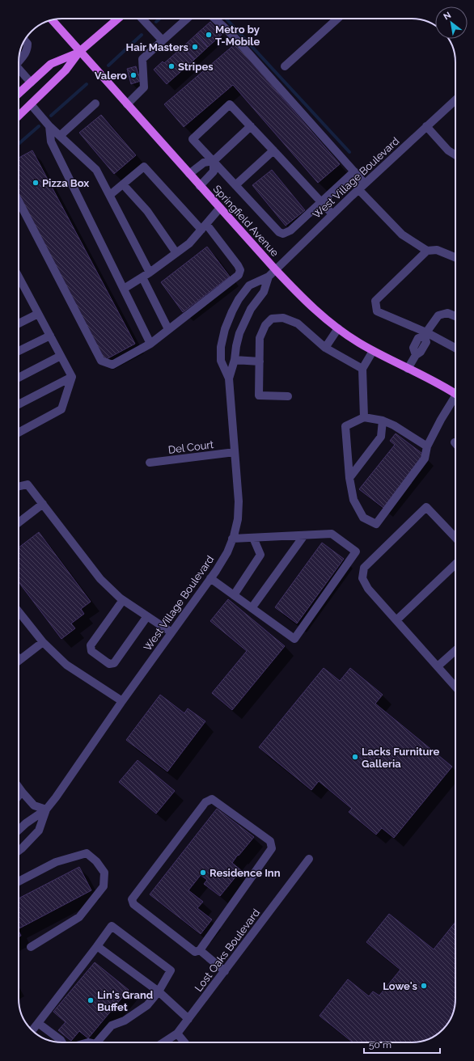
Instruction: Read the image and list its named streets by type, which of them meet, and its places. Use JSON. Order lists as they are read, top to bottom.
{
  "streets": {
    "main road": ["Springfield Avenue"],
    "street": ["West Village Boulevard", "Del Court", "Lost Oaks Boulevard"]
  },
  "crossings": [
    ["West Village Boulevard", "Springfield Avenue"],
    ["West Village Boulevard", "Del Court"]
  ],
  "places": [
    "Metro by T-Mobile",
    "Hair Masters",
    "Stripes",
    "Valero",
    "Pizza Box",
    "Lacks Furniture Galleria",
    "Residence Inn",
    "Lowe's",
    "Lin's Grand Buffet"
  ],
  "scale_bar": "50 m",
  "north": "top left"
}
